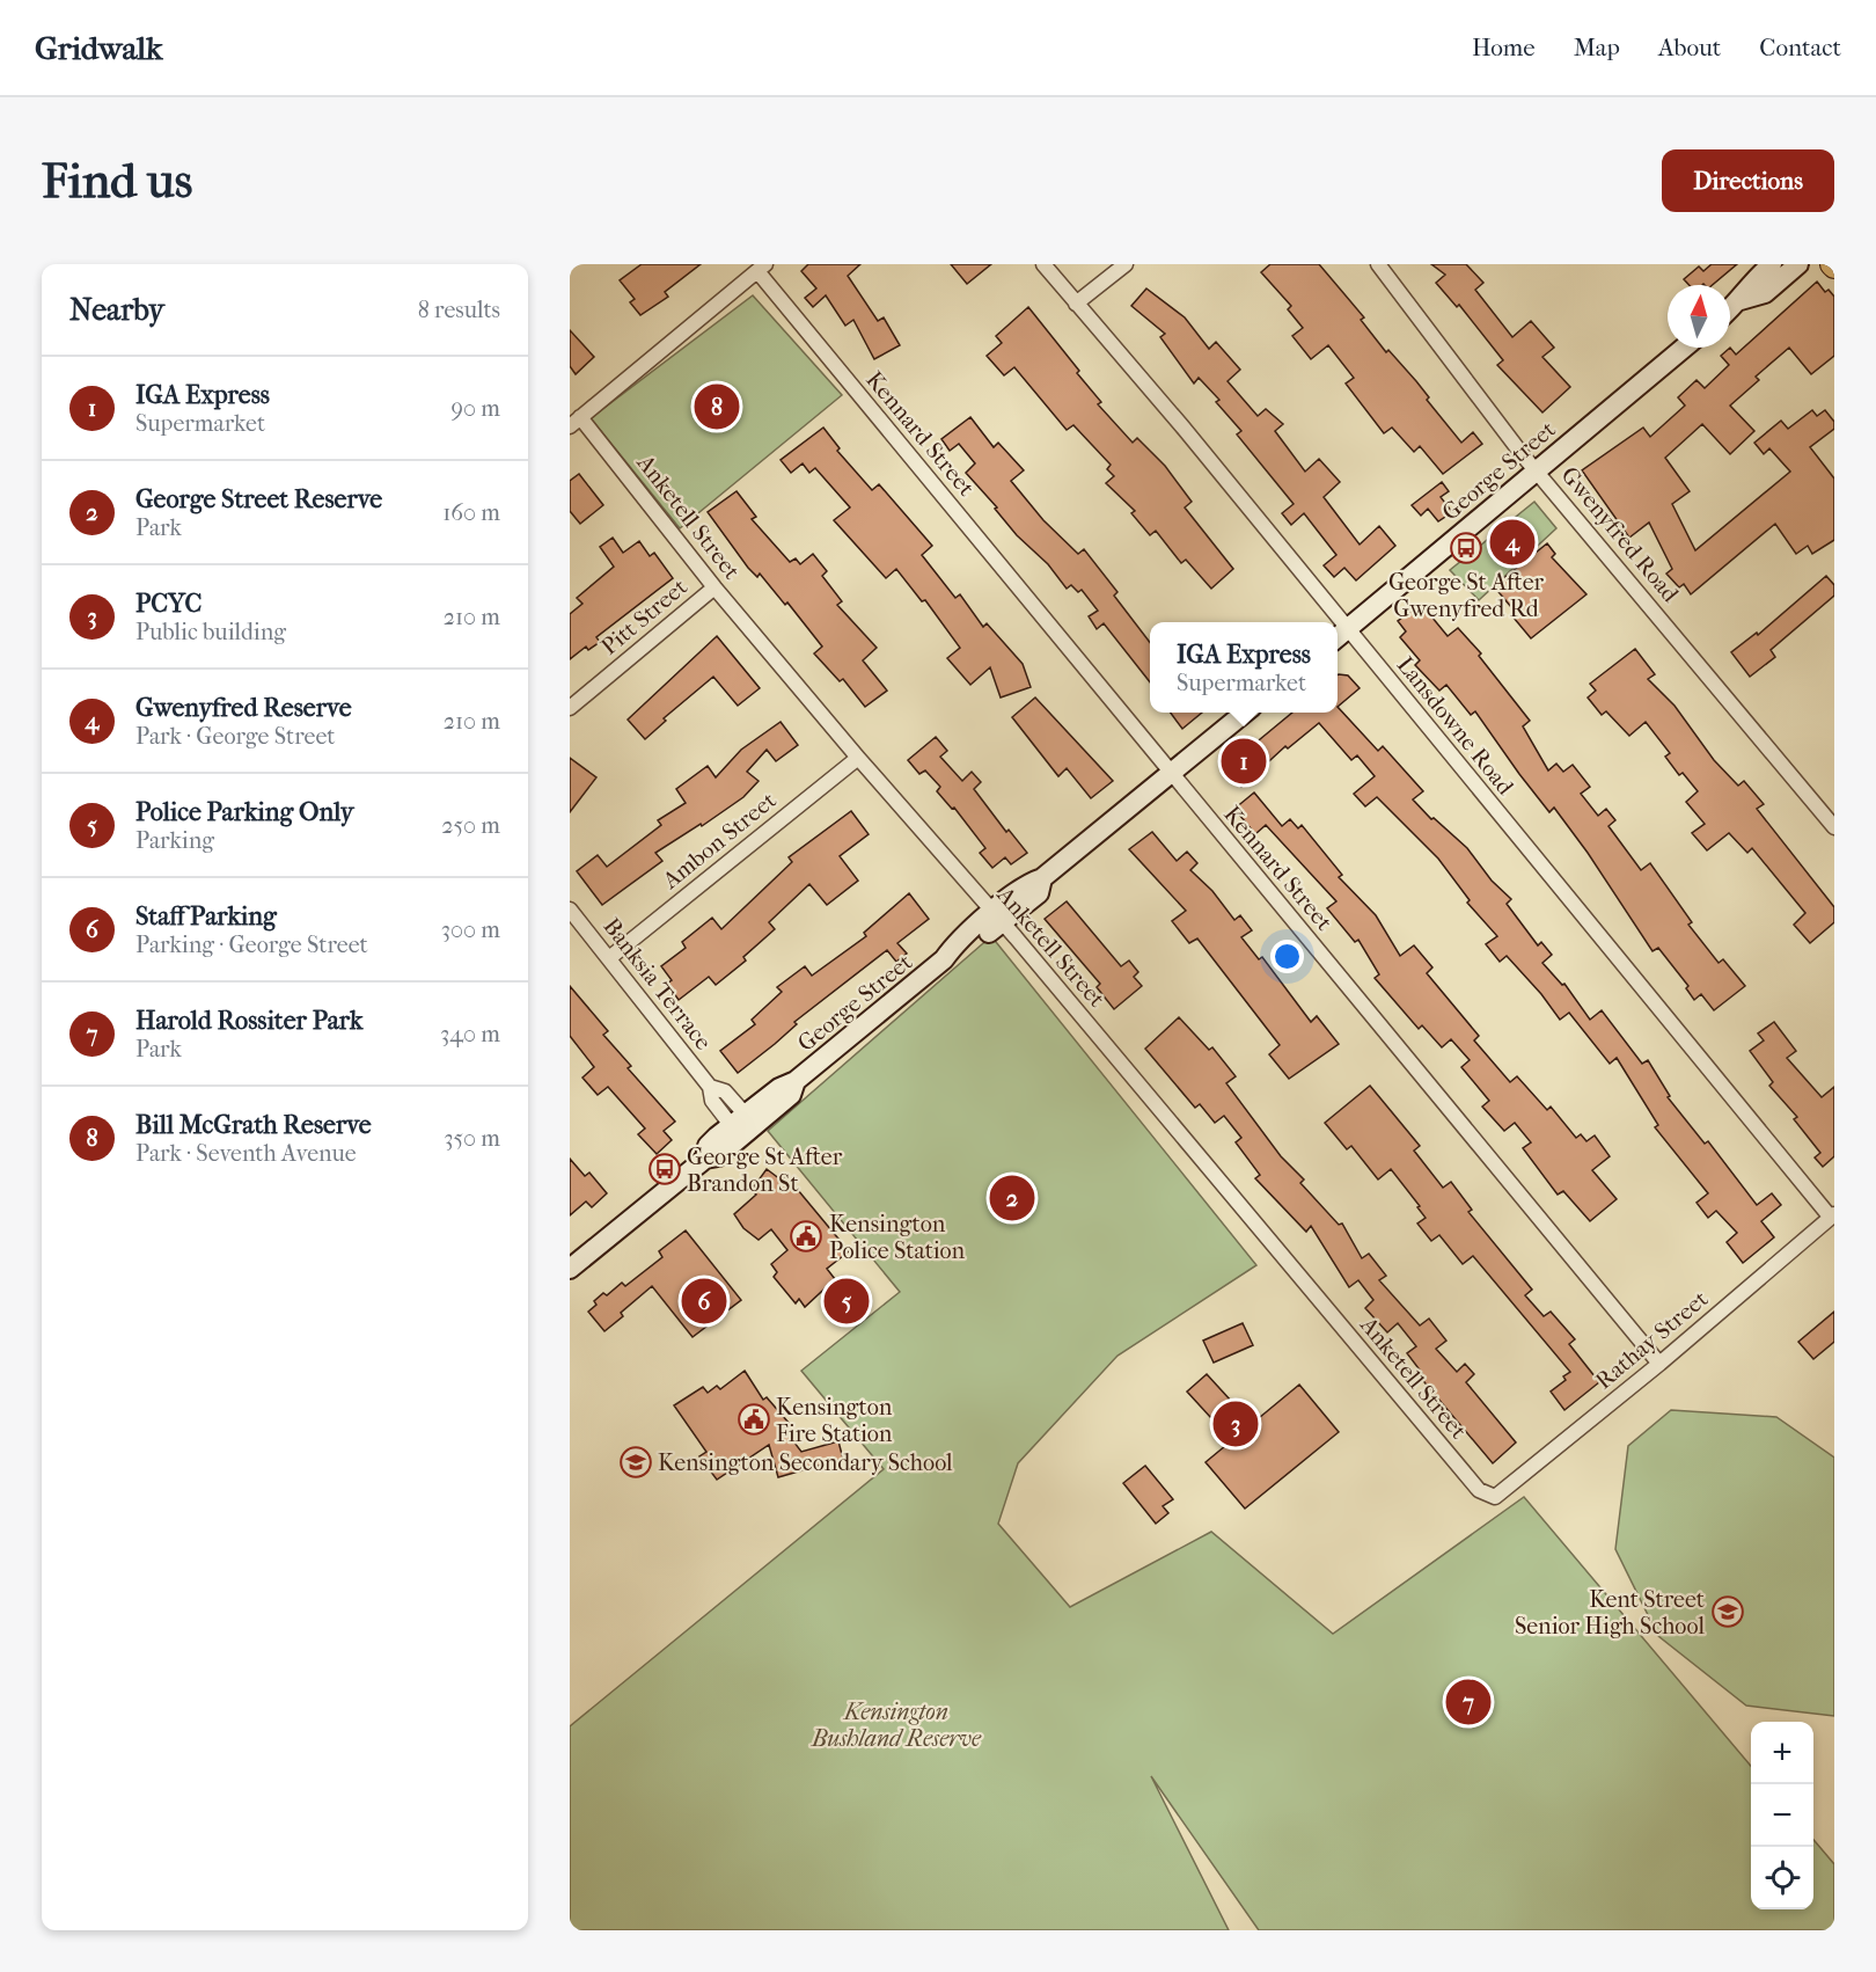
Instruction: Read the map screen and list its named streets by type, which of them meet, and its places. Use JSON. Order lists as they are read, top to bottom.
{
  "streets": {
    "main road": ["George Street"],
    "street": [
      "Kennard Street",
      "Anketell Street",
      "Gwenyfred Road",
      "Pitt Street",
      "Lansdowne Road",
      "Ambon Street",
      "Banksia Terrace",
      "Rathay Street"
    ]
  },
  "crossings": [
    ["Kennard Street", "George Street"],
    ["Kennard Street", "Rathay Street"],
    ["George Street", "Anketell Street"],
    ["George Street", "Gwenyfred Road"],
    ["George Street", "Lansdowne Road"],
    ["George Street", "Banksia Terrace"],
    ["Anketell Street", "Pitt Street"],
    ["Anketell Street", "Ambon Street"],
    ["Anketell Street", "Rathay Street"],
    ["Lansdowne Road", "Rathay Street"],
    ["Ambon Street", "Banksia Terrace"]
  ],
  "parks": ["Kensington Bushland Reserve"],
  "places": {
    "bus stop": ["George St After Gwenyfred Rd", "George St After Brandon St"],
    "public building": ["Kensington Police Station", "Kensington Fire Station"],
    "school or university": ["Kensington Secondary School", "Kent Street Senior High School"]
  },
  "north": "top",
  "page": {
    "header": "Gridwalk",
    "nav": [
      "Home",
      "Map",
      "About",
      "Contact"
    ],
    "buttons": "Directions",
    "title": "Find us",
    "heading": ["Nearby", "8 results"],
    "list": [
      {
        "mark": "1",
        "name": "IGA Express",
        "note": "Supermarket",
        "value": "90 m"
      },
      {
        "mark": "2",
        "name": "George Street Reserve",
        "note": "Park",
        "value": "160 m"
      },
      {
        "mark": "3",
        "name": "PCYC",
        "note": "Public building",
        "value": "210 m"
      },
      {
        "mark": "4",
        "name": "Gwenyfred Reserve",
        "note": "Park · George Street",
        "value": "210 m"
      },
      {
        "mark": "5",
        "name": "Police Parking Only",
        "note": "Parking",
        "value": "250 m"
      },
      {
        "mark": "6",
        "name": "Staff Parking",
        "note": "Parking · George Street",
        "value": "300 m"
      },
      {
        "mark": "7",
        "name": "Harold Rossiter Park",
        "note": "Park",
        "value": "340 m"
      },
      {
        "mark": "8",
        "name": "Bill McGrath Reserve",
        "note": "Park · Seventh Avenue",
        "value": "350 m"
      }
    ],
    "pins": [
      "8",
      "4",
      "1",
      "2",
      "5",
      "6",
      "3",
      "7"
    ],
    "popup": ["IGA Express", "Supermarket"],
    "map_buttons": ["+", "−"]
  }
}
